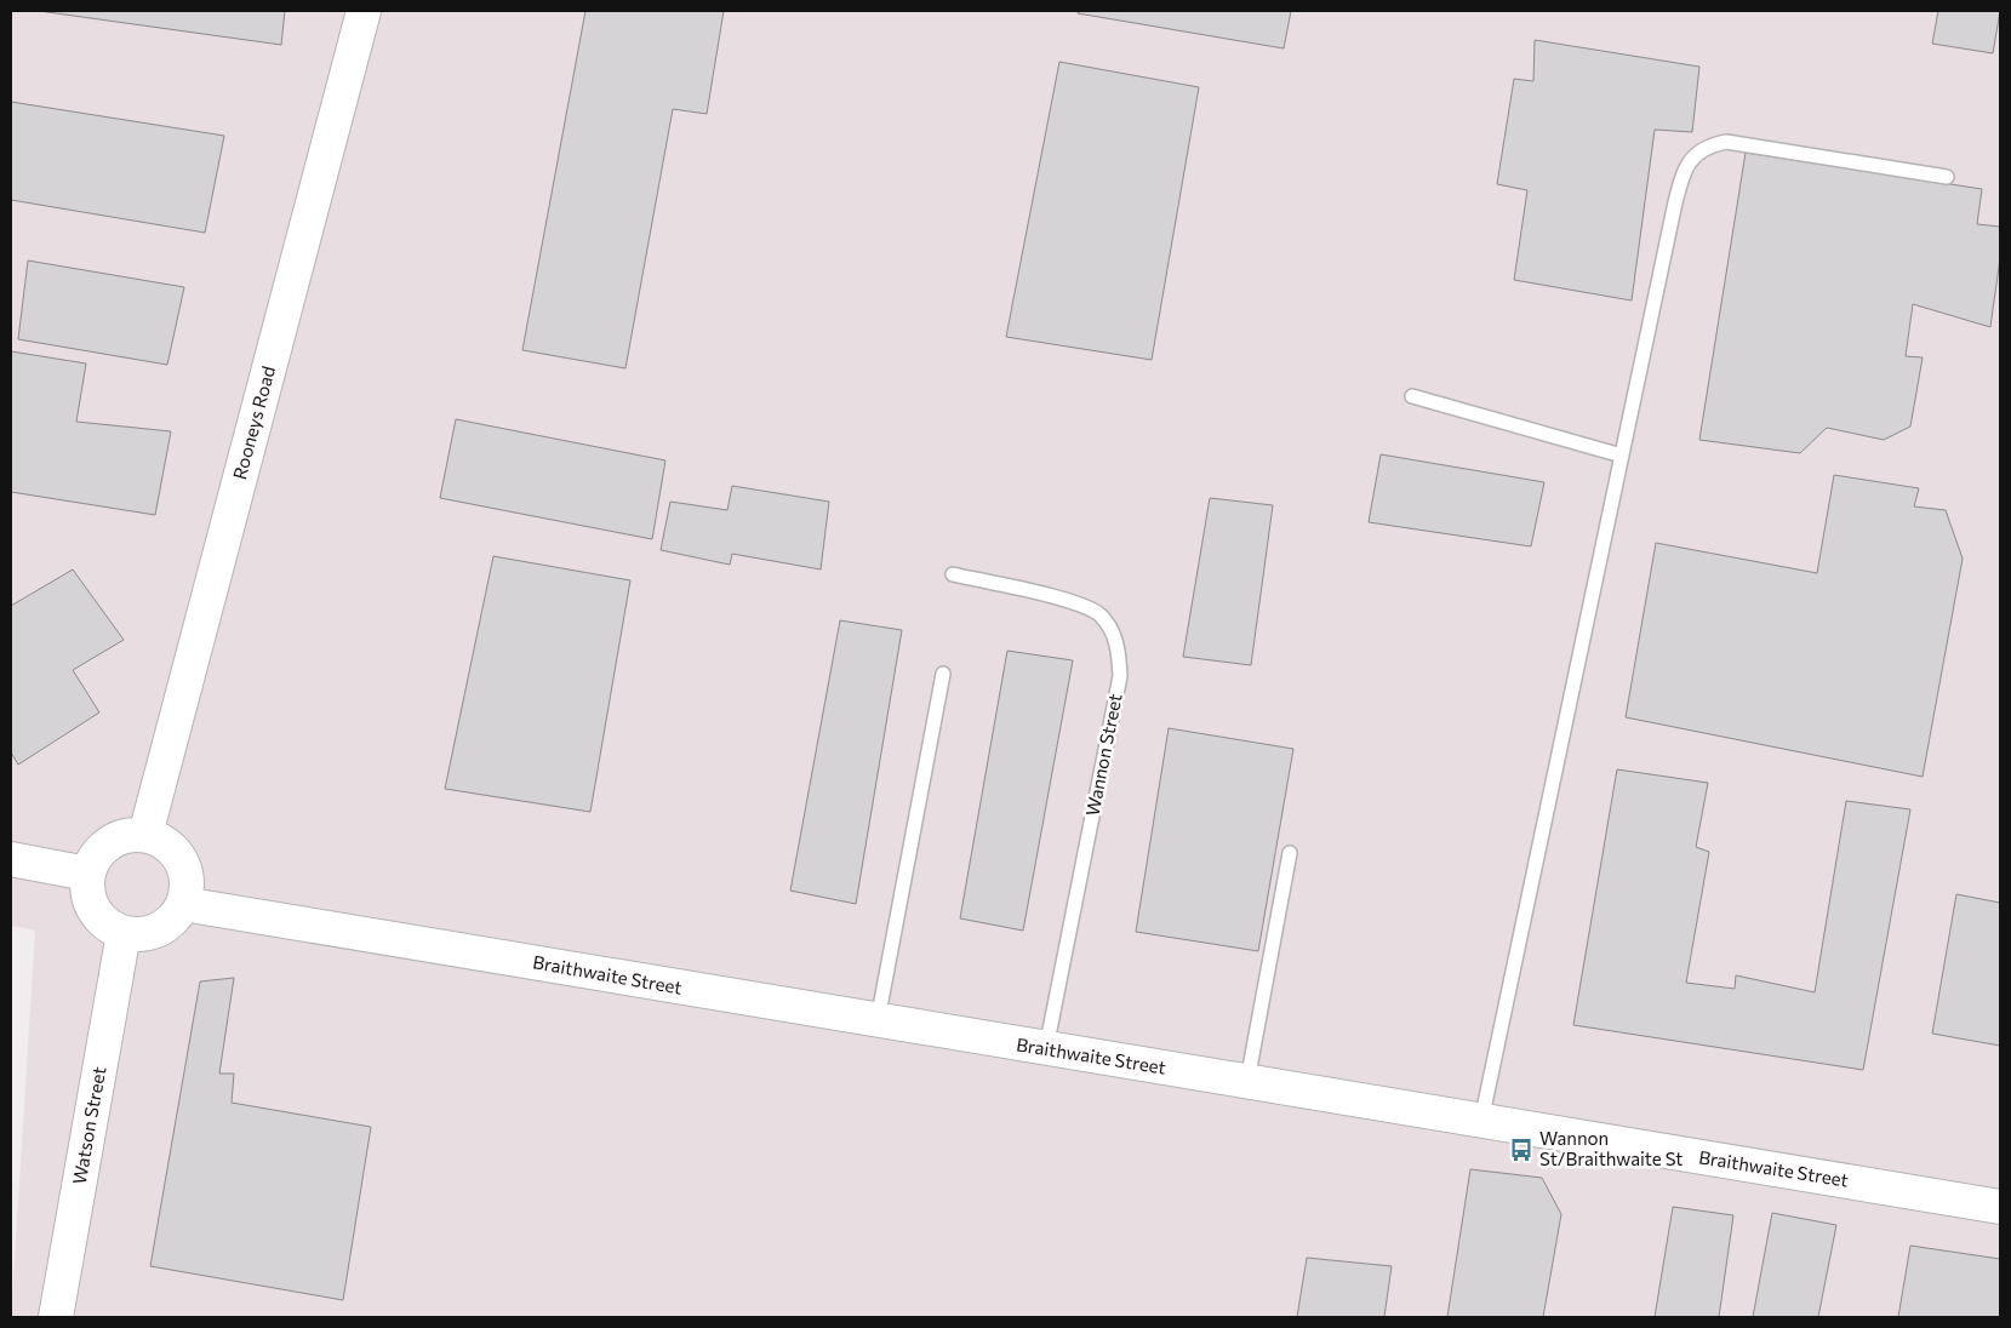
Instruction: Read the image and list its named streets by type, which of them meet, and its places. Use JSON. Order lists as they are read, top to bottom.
{
  "streets": {
    "street": ["Rooneys Road", "Braithwaite Street", "Watson Street"],
    "lane": ["Wannon Street"]
  },
  "crossings": [
    ["Rooneys Road", "Braithwaite Street"],
    ["Rooneys Road", "Watson Street"],
    ["Wannon Street", "Braithwaite Street"],
    ["Braithwaite Street", "Watson Street"]
  ],
  "places": {
    "bus stop": ["Wannon St/Braithwaite St"]
  }
}
